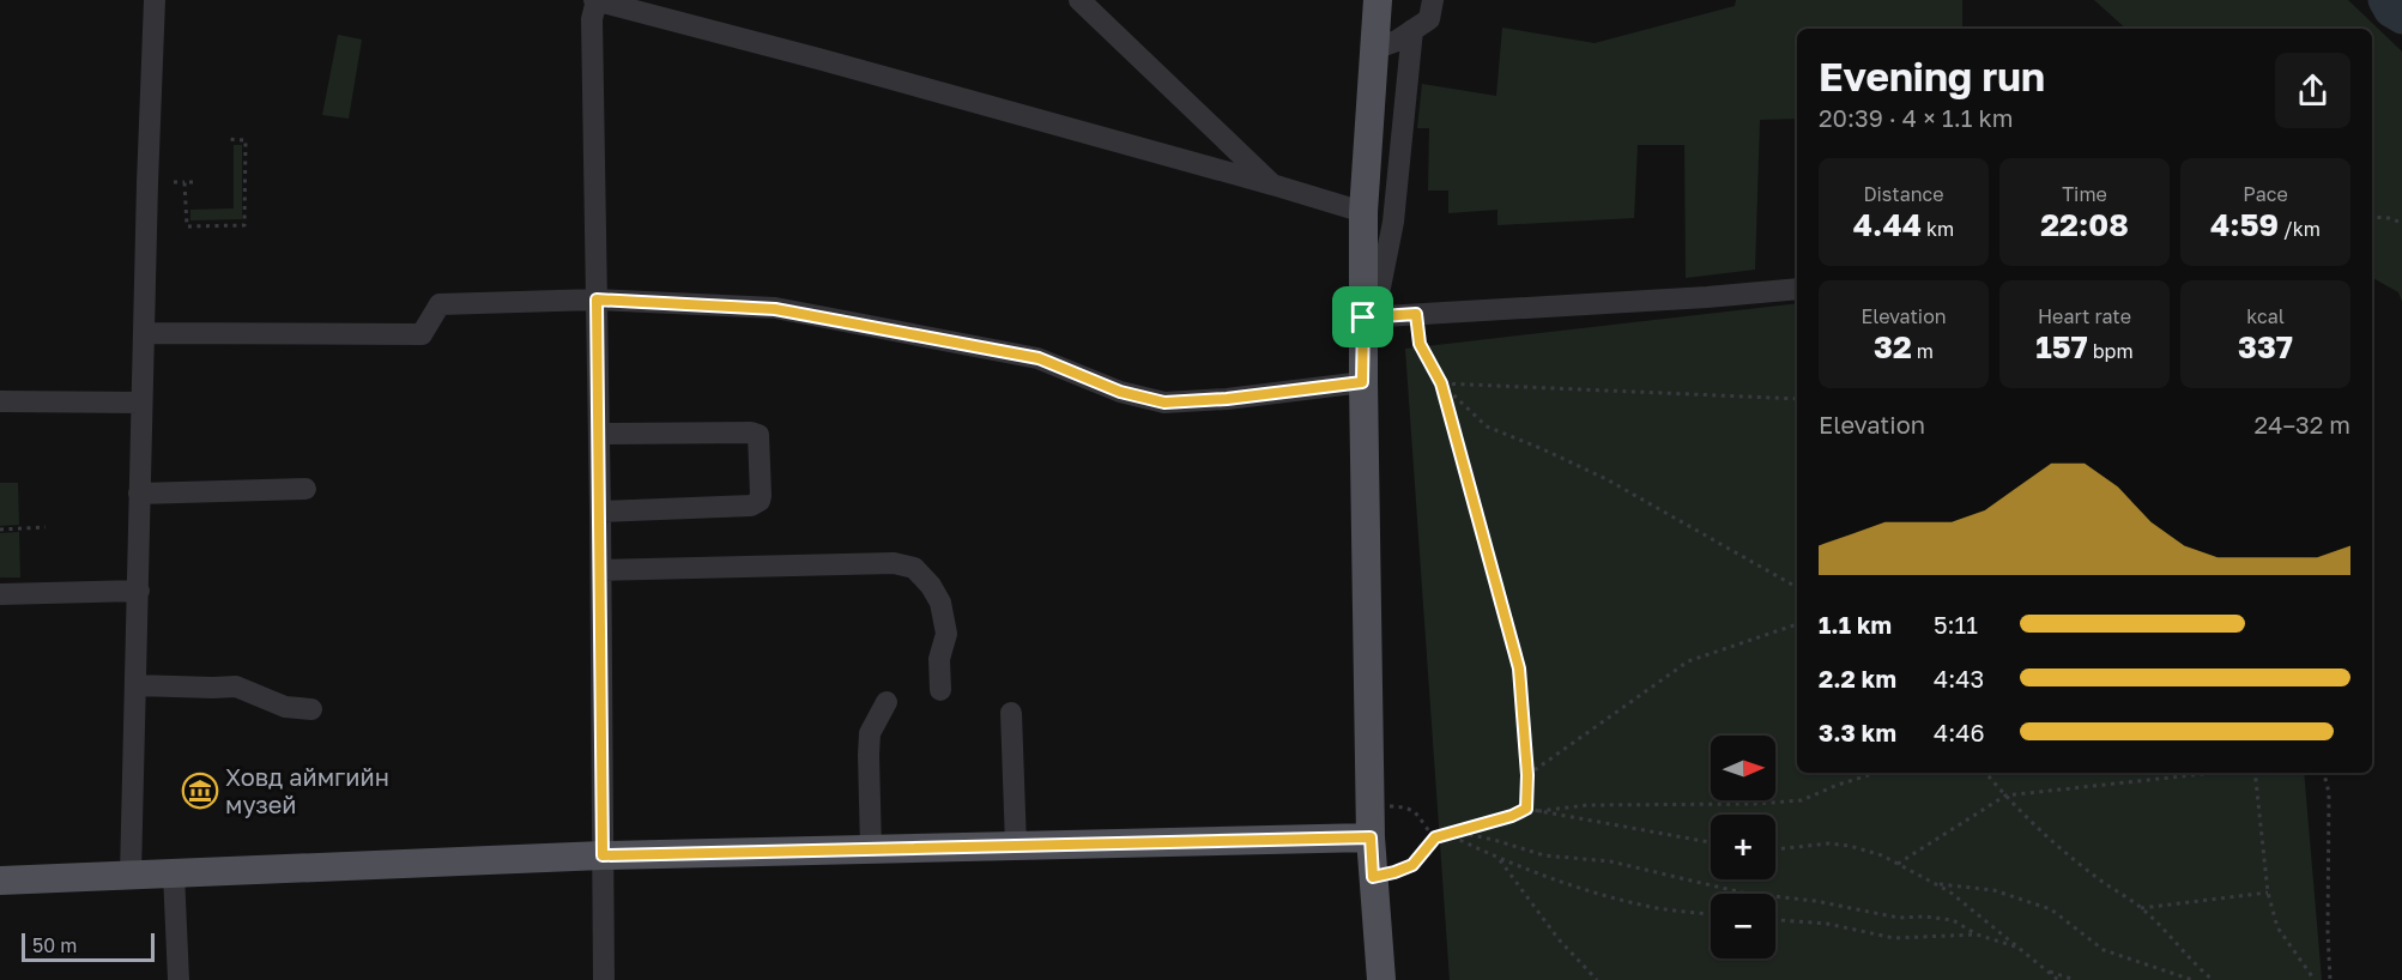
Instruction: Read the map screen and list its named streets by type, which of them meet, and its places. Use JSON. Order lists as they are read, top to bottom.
{
  "places": {
    "museum": ["Ховд аймгийн музей"]
  },
  "scale_bar": "50 m",
  "north": "right",
  "page": {
    "heading": ["Evening run", "20:39 · 4 × 1.1 km"],
    "stats": [
      ["Distance", "4.44 km"],
      ["Time", "22:08"],
      ["Pace", "4:59 /km"],
      ["Elevation", "32 m"],
      ["Heart rate", "157 bpm"],
      ["kcal", "337"]
    ],
    "chart": ["Elevation", "24–32 m"],
    "list": [
      {
        "name": "1.1 km",
        "note": "5:11"
      },
      {
        "name": "2.2 km",
        "note": "4:43"
      },
      {
        "name": "3.3 km",
        "note": "4:46"
      }
    ],
    "map_buttons": ["+", "−"],
    "scale": "50 m"
  }
}
